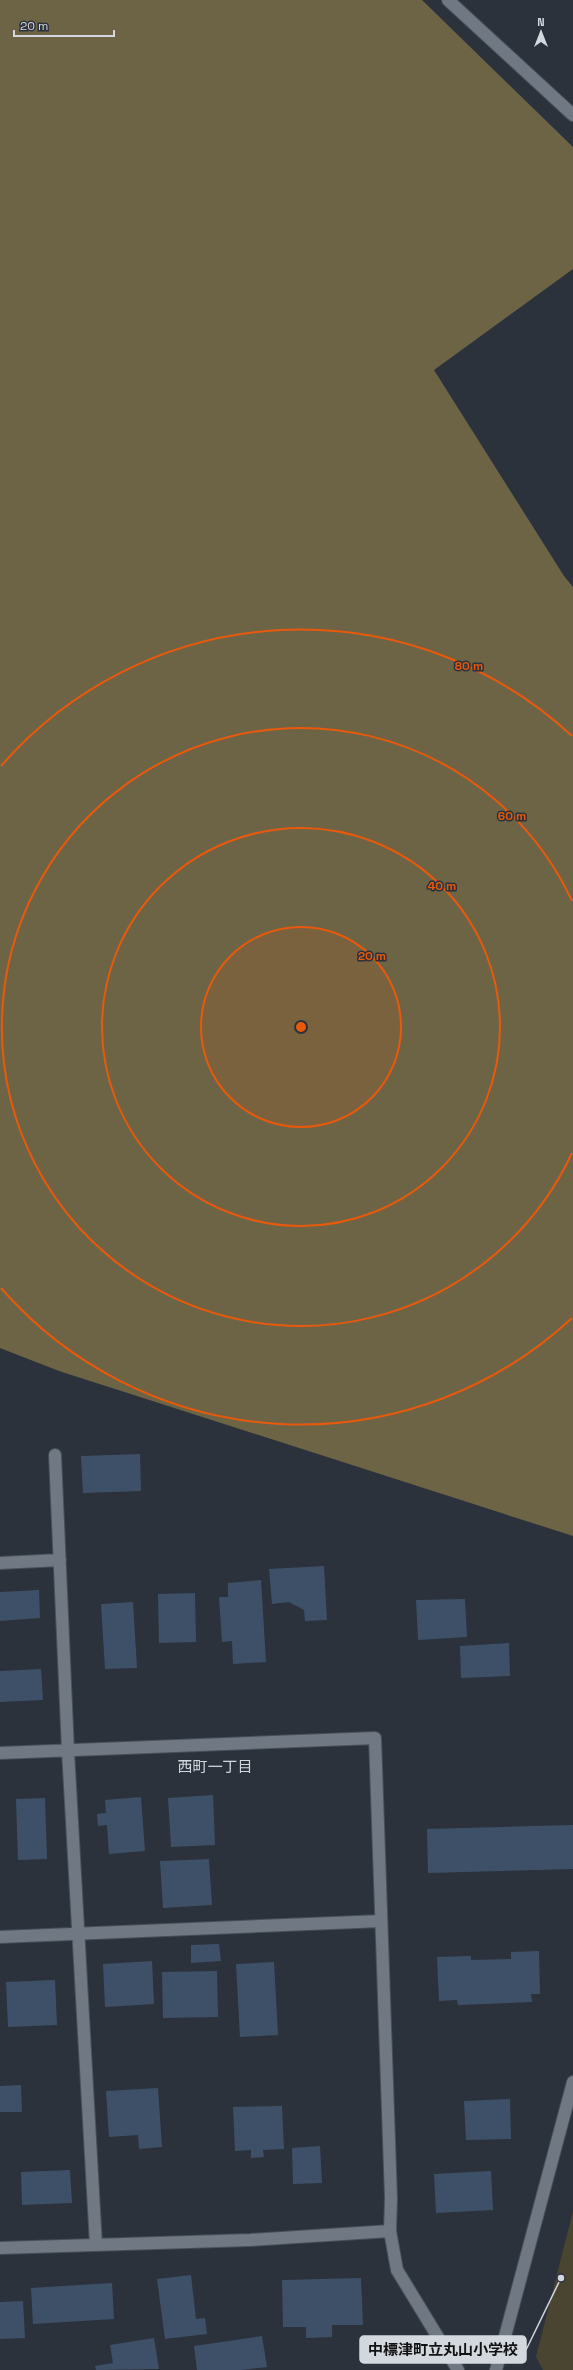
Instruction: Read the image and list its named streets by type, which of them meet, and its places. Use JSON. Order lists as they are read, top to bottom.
{
  "districts": ["西町一丁目"],
  "places": ["中標津町立丸山小学校"],
  "scale_bar": "20 m",
  "north": "top",
  "rings": [
    "80 m",
    "60 m",
    "40 m",
    "20 m"
  ]
}
